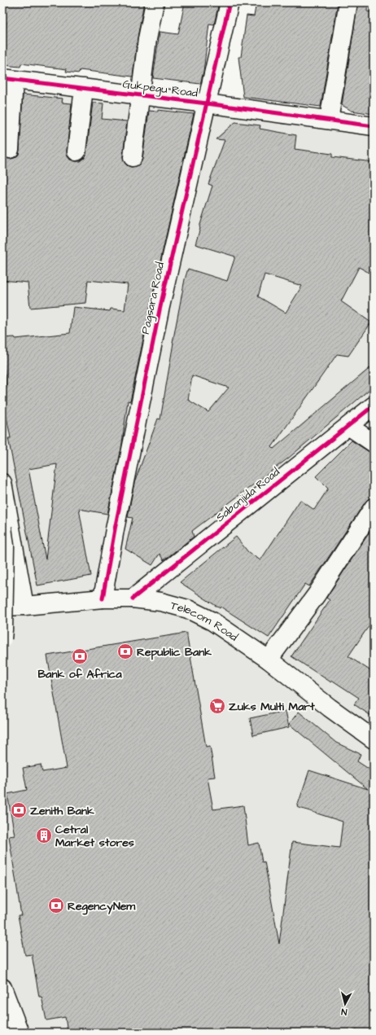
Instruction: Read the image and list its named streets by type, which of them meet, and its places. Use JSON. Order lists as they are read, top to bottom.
{
  "streets": {
    "main road": [
      "Gukpegu Road",
      "Pagsara Road",
      "Sabonjida Road",
      "Telecom Road"
    ]
  },
  "crossings": [
    ["Gukpegu Road", "Pagsara Road"],
    ["Pagsara Road", "Telecom Road"],
    ["Sabonjida Road", "Telecom Road"]
  ],
  "places": {
    "bank": [
      "Republic Bank",
      "Bank of Africa",
      "Zenith Bank",
      "RegencyNem"
    ],
    "supermarket": ["Zuks Multi Mart"],
    "building": ["Cetral Market stores"]
  },
  "north": "bottom"
}
